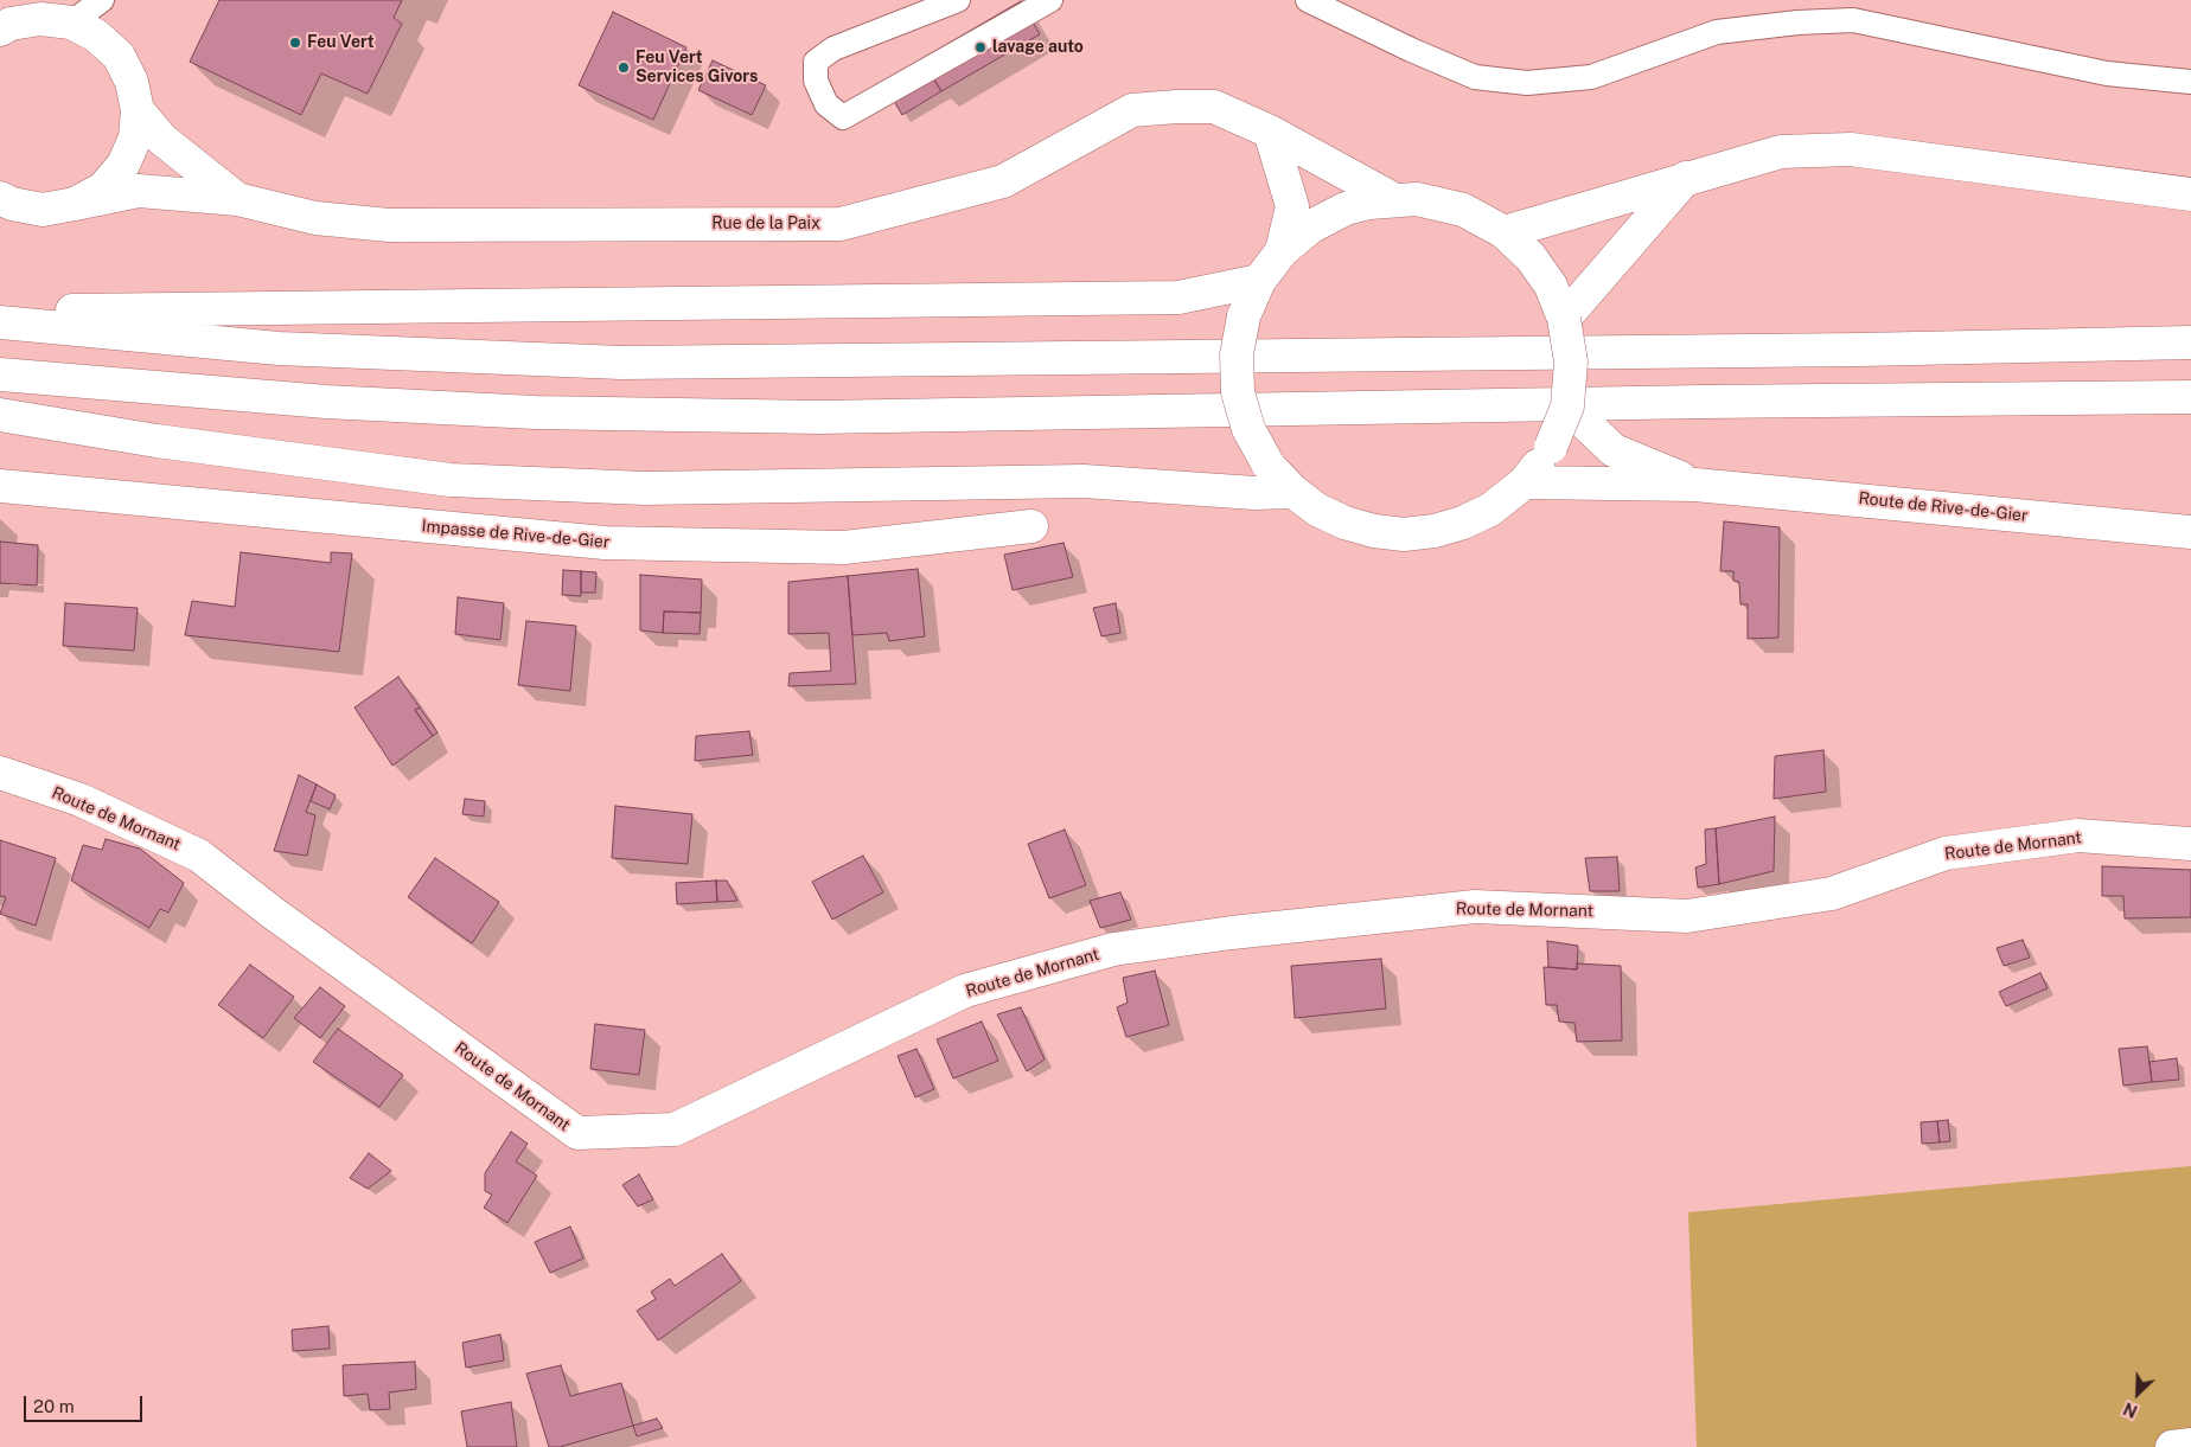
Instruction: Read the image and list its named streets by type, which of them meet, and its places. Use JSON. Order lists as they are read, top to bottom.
{
  "streets": {
    "main road": [
      "Rue de la Paix",
      "Route de Rive-de-Gier",
      "Impasse de Rive-de-Gier",
      "Route de Mornant"
    ]
  },
  "places": ["Feu Vert", "lavage auto", "Feu Vert Services Givors"],
  "scale_bar": "20 m",
  "north": "bottom left"
}
